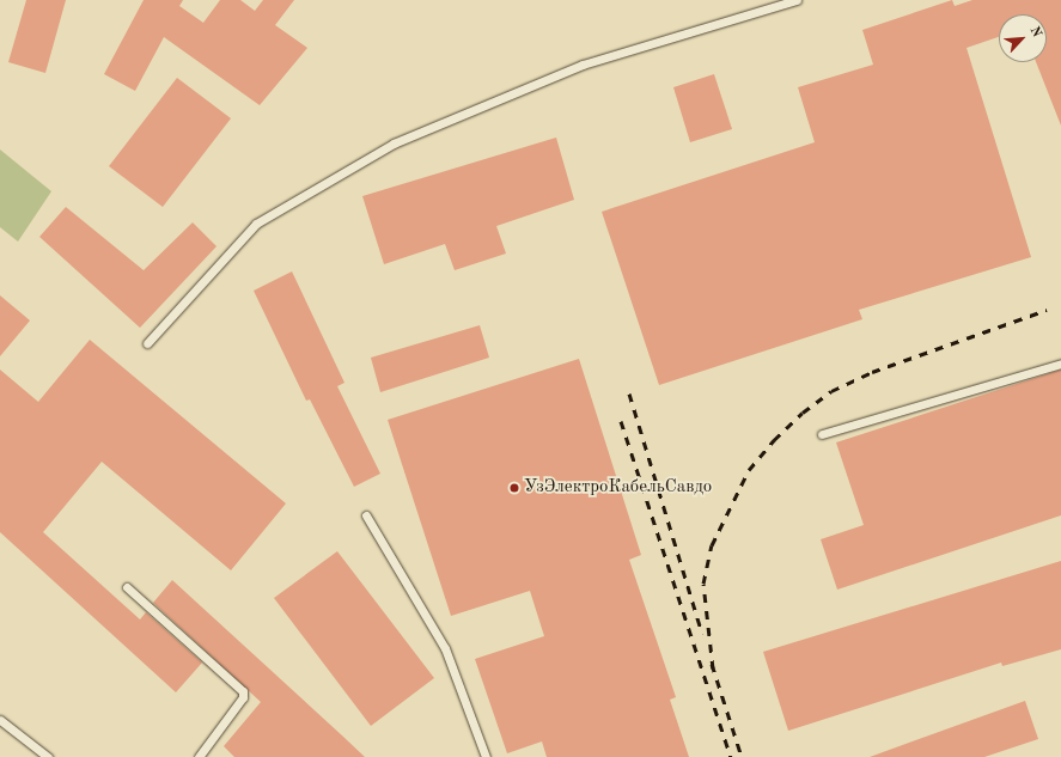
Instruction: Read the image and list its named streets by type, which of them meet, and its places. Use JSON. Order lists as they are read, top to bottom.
{
  "places": ["УзЭлектроКабельСавдо"],
  "north": "top right"
}
